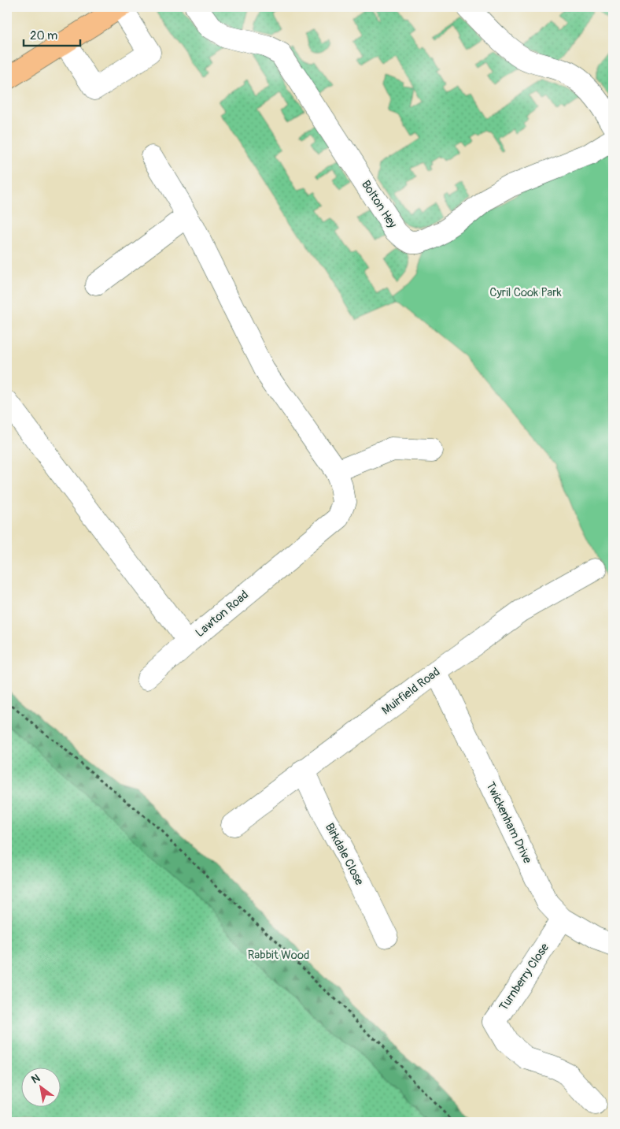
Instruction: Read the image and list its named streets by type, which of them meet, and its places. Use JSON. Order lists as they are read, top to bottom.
{
  "streets": {
    "street": [
      "Bolton Hey",
      "Lawton Road",
      "Muirfield Road",
      "Twickenham Drive",
      "Birkdale Close",
      "Turnberry Close"
    ]
  },
  "crossings": [
    ["Muirfield Road", "Twickenham Drive"],
    ["Muirfield Road", "Birkdale Close"],
    ["Twickenham Drive", "Turnberry Close"]
  ],
  "parks": ["Cyril Cook Park", "Rabbit Wood"],
  "scale_bar": "20 m",
  "north": "top left"
}
